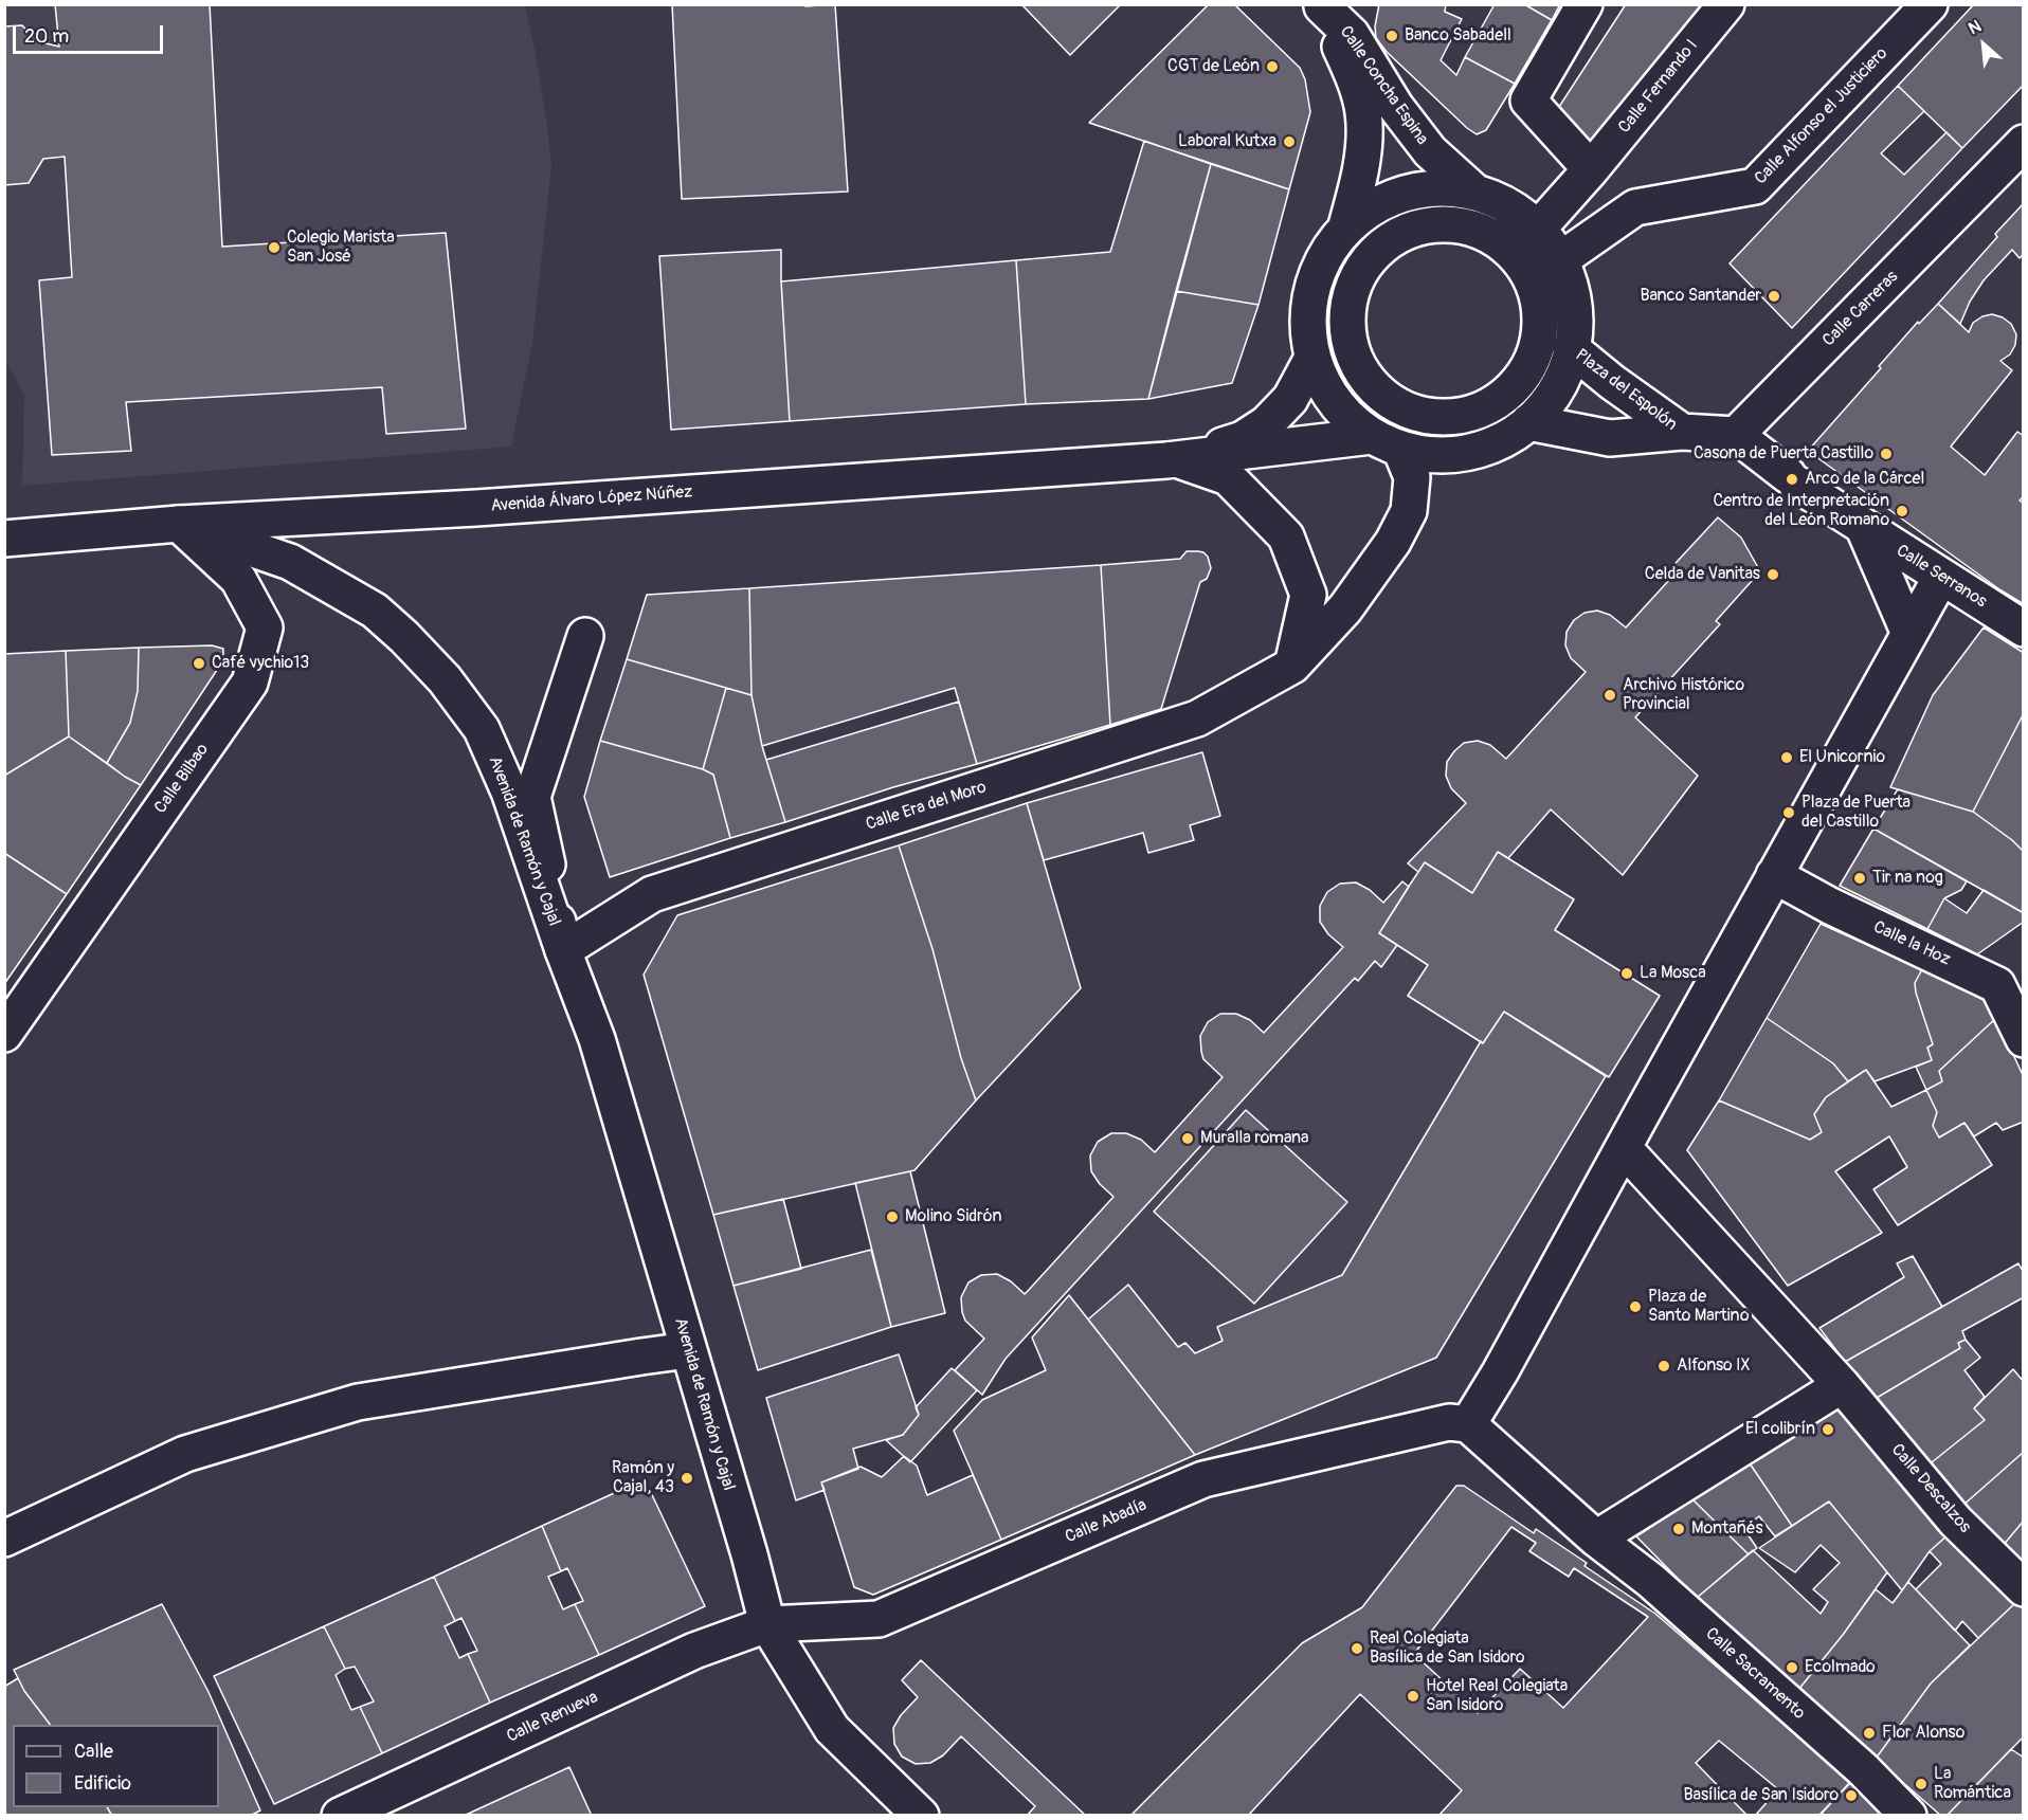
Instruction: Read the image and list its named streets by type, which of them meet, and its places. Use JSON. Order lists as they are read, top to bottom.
{
  "streets": {
    "street": [
      "Calle Concha Espina",
      "Calle Fernando I",
      "Calle Alfonso el Justiciero",
      "Calle Carreras",
      "Plaza del Espolón",
      "Avenida Álvaro López Núñez",
      "Calle Serranos",
      "Calle Bilbao",
      "Calle Era del Moro",
      "Avenida de Ramón y Cajal",
      "Calle la Hoz",
      "Calle Descalzos",
      "Calle Abadía",
      "Calle Sacramento",
      "Calle Renueva"
    ]
  },
  "crossings": [
    ["Calle Concha Espina", "Plaza del Espolón"],
    ["Calle Fernando I", "Plaza del Espolón"],
    ["Calle Alfonso el Justiciero", "Plaza del Espolón"],
    ["Calle Carreras", "Calle Serranos"],
    ["Plaza del Espolón", "Avenida Álvaro López Núñez"],
    ["Plaza del Espolón", "Calle Era del Moro"],
    ["Avenida Álvaro López Núñez", "Calle Bilbao"],
    ["Avenida Álvaro López Núñez", "Calle Era del Moro"],
    ["Avenida Álvaro López Núñez", "Avenida de Ramón y Cajal"],
    ["Calle Bilbao", "Avenida de Ramón y Cajal"],
    ["Calle Era del Moro", "Avenida de Ramón y Cajal"],
    ["Avenida de Ramón y Cajal", "Calle Abadía"],
    ["Avenida de Ramón y Cajal", "Calle Renueva"],
    ["Calle Abadía", "Calle Sacramento"],
    ["Calle Abadía", "Calle Renueva"]
  ],
  "places": [
    "Banco Sabadell",
    "CGT de León",
    "Laboral Kutxa",
    "Colegio Marista San José",
    "Banco Santander",
    "Casona de Puerta Castillo",
    "Arco de la Cárcel",
    "Centro de Interpretación del León Romano",
    "Celda de Vanitas",
    "Café vychio13",
    "Archivo Histórico Provincial",
    "El Unicornio",
    "Plaza de Puerta del Castillo",
    "Tir na nog",
    "La Mosca",
    "Muralla romana",
    "Molino Sidrón",
    "Plaza de Santo Martino",
    "Alfonso IX",
    "El colibrín",
    "Ramón y Cajal, 43",
    "Montañés",
    "Real Colegiata Basílica de San Isidoro",
    "Ecolmado",
    "Hotel Real Colegiata San Isidoro",
    "Flor Alonso",
    "La Romántica",
    "Basílica de San Isidoro"
  ],
  "legend": ["Calle", "Edificio"],
  "scale_bar": "20 m",
  "north": "top left"
}
